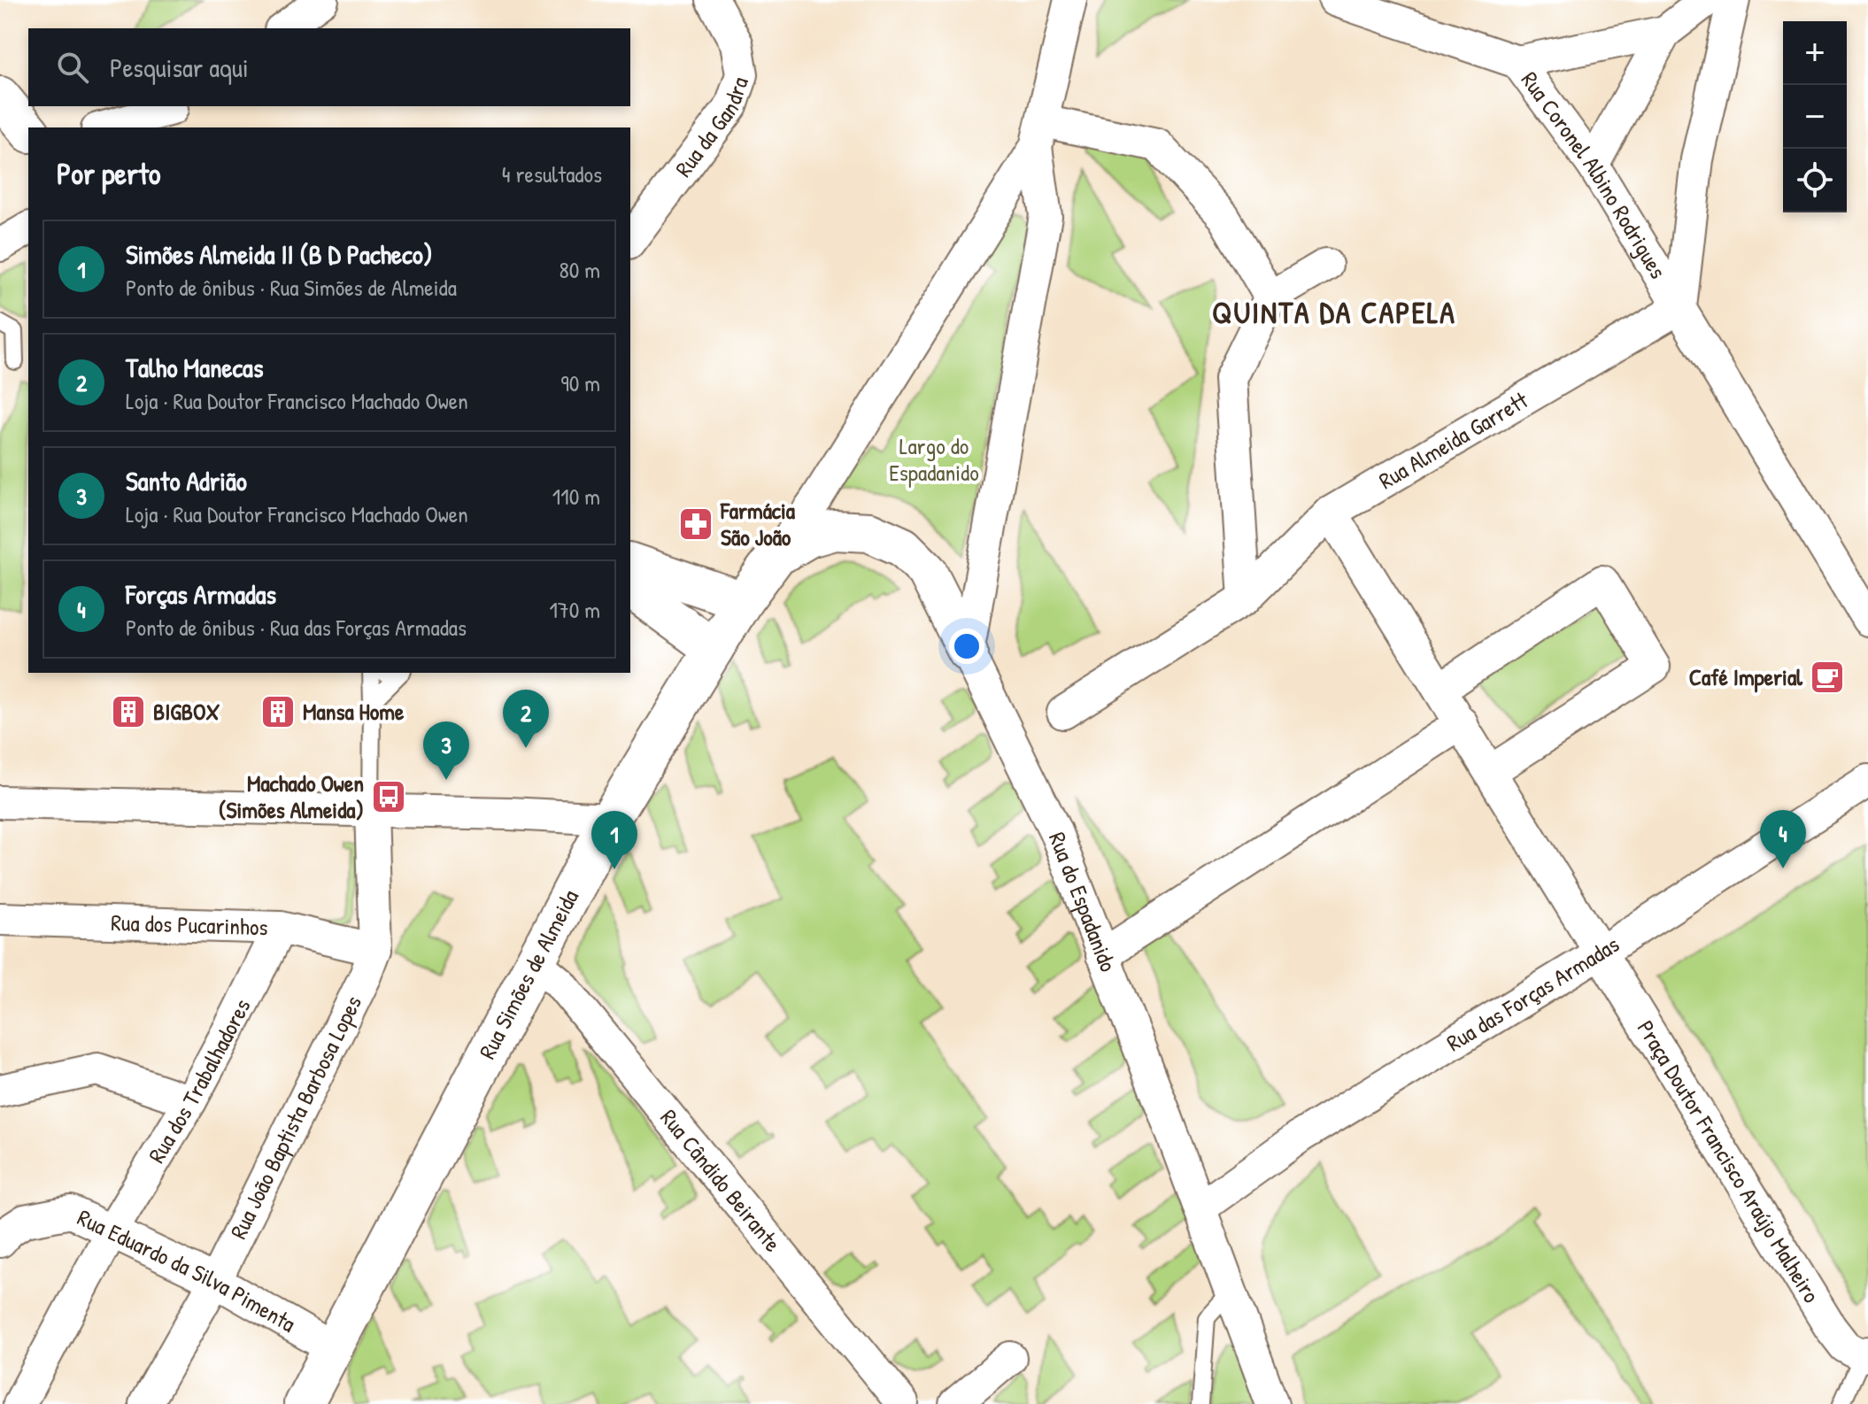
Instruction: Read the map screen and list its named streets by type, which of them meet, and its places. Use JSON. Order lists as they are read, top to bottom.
{
  "streets": {
    "street": [
      "Rua da Gandra",
      "Rua Coronel Albino Rodrigues",
      "Rua Almeida Garrett",
      "Rua do Espadanido",
      "Rua dos Pucarinhos",
      "Rua Simões de Almeida",
      "Rua das Forças Armadas",
      "Rua dos Trabalhadores",
      "Rua João Baptista Barbosa Lopes",
      "Praça Doutor Francisco Araújo Malheiro",
      "Rua Cândido Beirante",
      "Rua Eduardo da Silva Pimenta"
    ]
  },
  "crossings": [
    ["Rua Coronel Albino Rodrigues", "Rua Almeida Garrett"],
    ["Rua Almeida Garrett", "Praça Doutor Francisco Araújo Malheiro"],
    ["Rua do Espadanido", "Rua Simões de Almeida"],
    ["Rua do Espadanido", "Rua das Forças Armadas"],
    ["Rua dos Pucarinhos", "Rua dos Trabalhadores"],
    ["Rua dos Pucarinhos", "Rua João Baptista Barbosa Lopes"],
    ["Rua Simões de Almeida", "Rua Cândido Beirante"],
    ["Rua Simões de Almeida", "Rua Eduardo da Silva Pimenta"],
    ["Rua das Forças Armadas", "Praça Doutor Francisco Araújo Malheiro"],
    ["Rua dos Trabalhadores", "Rua Eduardo da Silva Pimenta"],
    ["Rua João Baptista Barbosa Lopes", "Rua Eduardo da Silva Pimenta"]
  ],
  "districts": ["QUINTA DA CAPELA"],
  "parks": ["Largo do Espadanido"],
  "places": {
    "pharmacy": ["Farmácia São João"],
    "cafe": ["Café Imperial"],
    "building": ["BIGBOX", "Mansa Home"],
    "bus stop": ["Machado Owen (Simões Almeida)"]
  },
  "page": {
    "map_buttons": ["+", "−"],
    "search": "Pesquisar aqui",
    "heading": ["Por perto", "4 resultados"],
    "list": [
      {
        "mark": "1",
        "name": "Simões Almeida II (B D Pacheco)",
        "note": "Ponto de ônibus · Rua Simões de Almeida",
        "value": "80 m"
      },
      {
        "mark": "2",
        "name": "Talho Manecas",
        "note": "Loja · Rua Doutor Francisco Machado Owen",
        "value": "90 m"
      },
      {
        "mark": "3",
        "name": "Santo Adrião",
        "note": "Loja · Rua Doutor Francisco Machado Owen",
        "value": "110 m"
      },
      {
        "mark": "4",
        "name": "Forças Armadas",
        "note": "Ponto de ônibus · Rua das Forças Armadas",
        "value": "170 m"
      }
    ],
    "pins": [
      "2",
      "3",
      "4",
      "1"
    ]
  }
}
